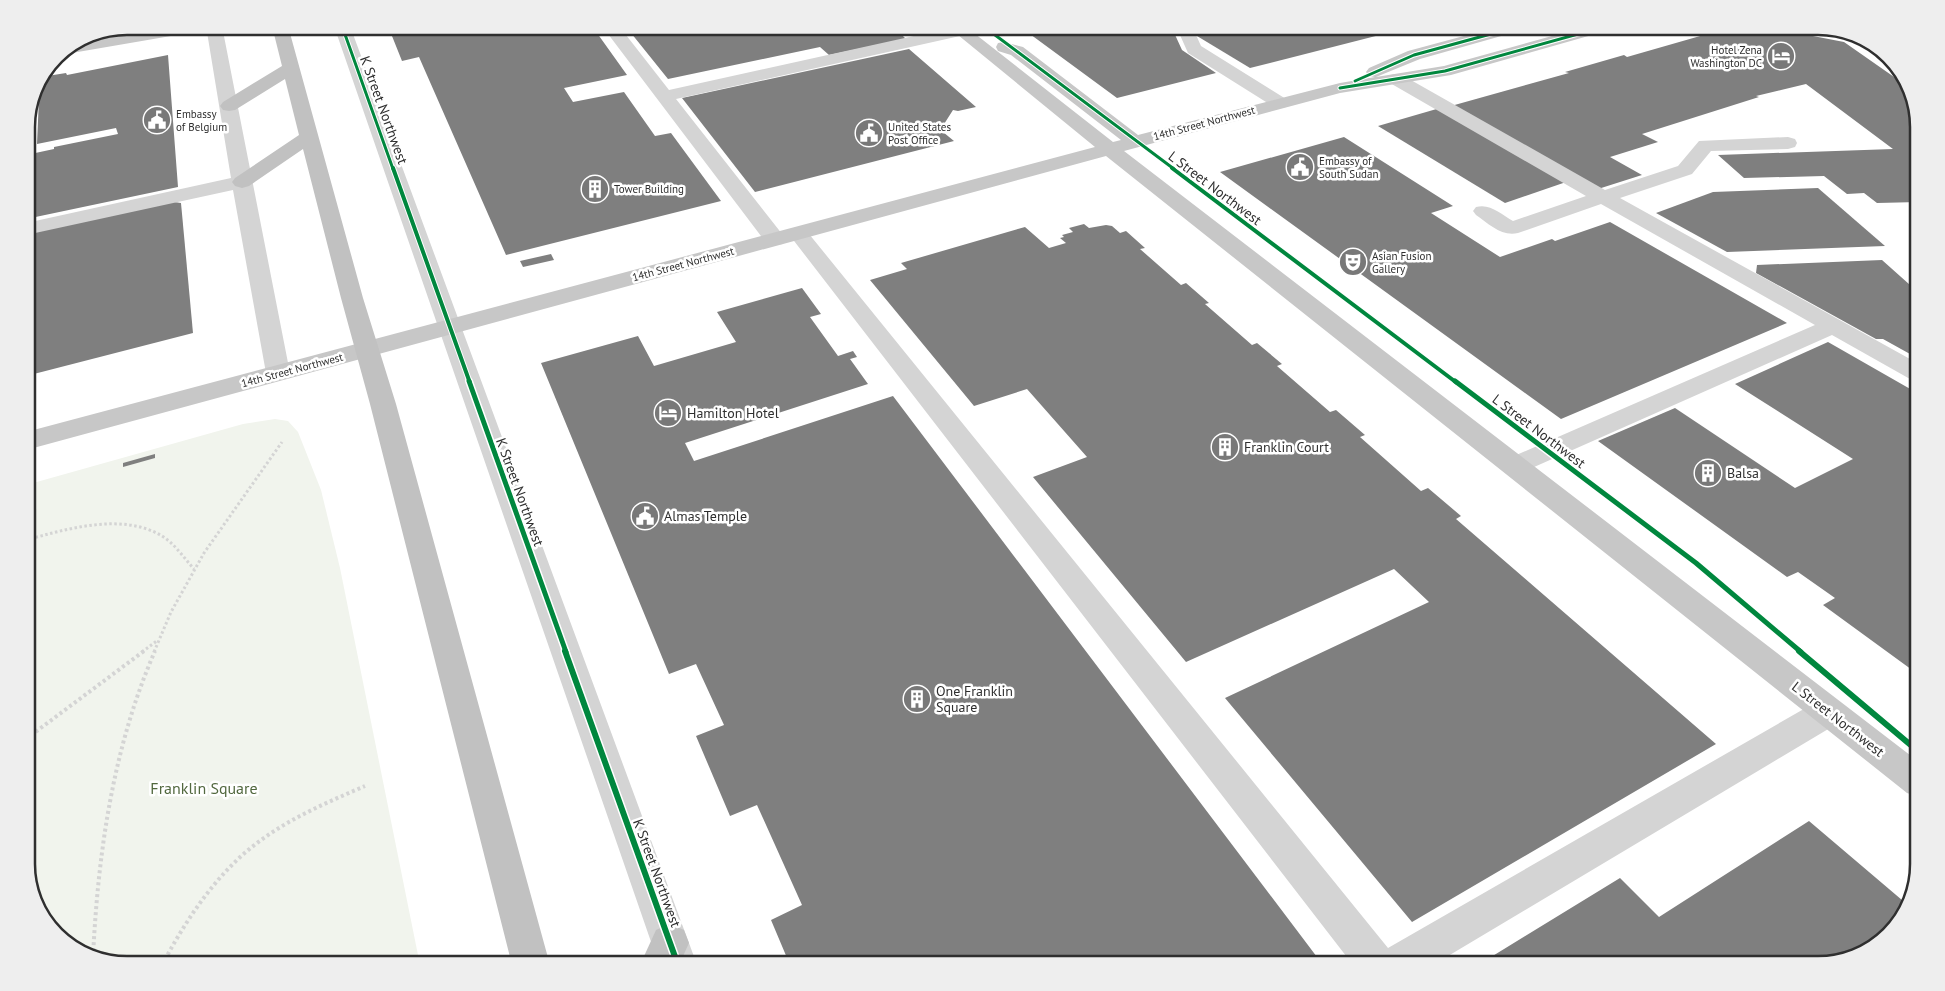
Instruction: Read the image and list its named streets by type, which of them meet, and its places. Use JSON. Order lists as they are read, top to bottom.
{
  "streets": {
    "main road": ["14th Street Northwest", "L Street Northwest"],
    "street": ["K Street Northwest"]
  },
  "crossings": [
    ["K Street Northwest", "14th Street Northwest"],
    ["14th Street Northwest", "L Street Northwest"]
  ],
  "parks": ["Franklin Square"],
  "places": {
    "hotel": ["Hotel Zena Washington DC", "Hamilton Hotel"],
    "public building": [
      "Embassy of Belgium",
      "United States Post Office",
      "Embassy of South Sudan",
      "Almas Temple"
    ],
    "building": [
      "Tower Building",
      "Franklin Court",
      "Balsa",
      "One Franklin Square"
    ],
    "theatre": ["Asian Fusion Gallery"]
  }
}
